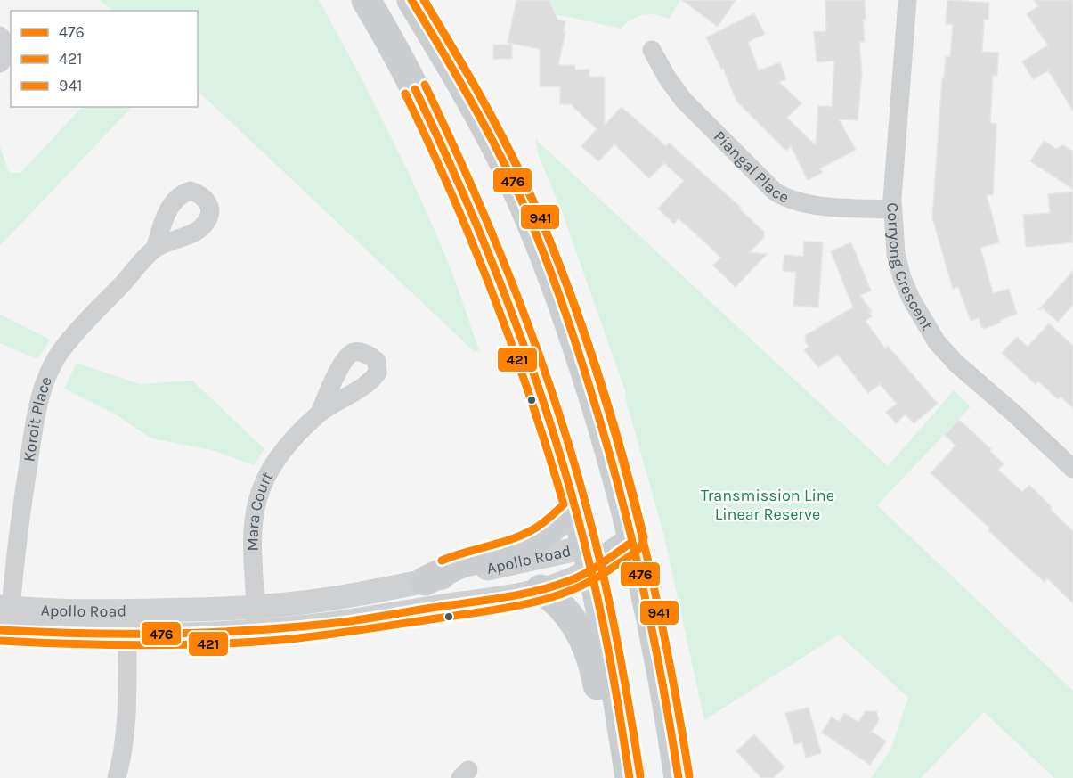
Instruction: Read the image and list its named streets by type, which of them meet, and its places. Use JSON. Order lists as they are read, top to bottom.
{
  "streets": {
    "main road": ["Apollo Road"],
    "street": [
      "Piangal Place",
      "Corryong Crescent",
      "Koroit Place",
      "Mara Court"
    ]
  },
  "crossings": [
    ["Piangal Place", "Corryong Crescent"],
    ["Koroit Place", "Apollo Road"],
    ["Mara Court", "Apollo Road"]
  ],
  "parks": ["Transmission Line Linear Reserve"],
  "lines": ["transit line 476", "transit line 421", "transit line 941"],
  "legend": ["476", "421", "941"]
}
